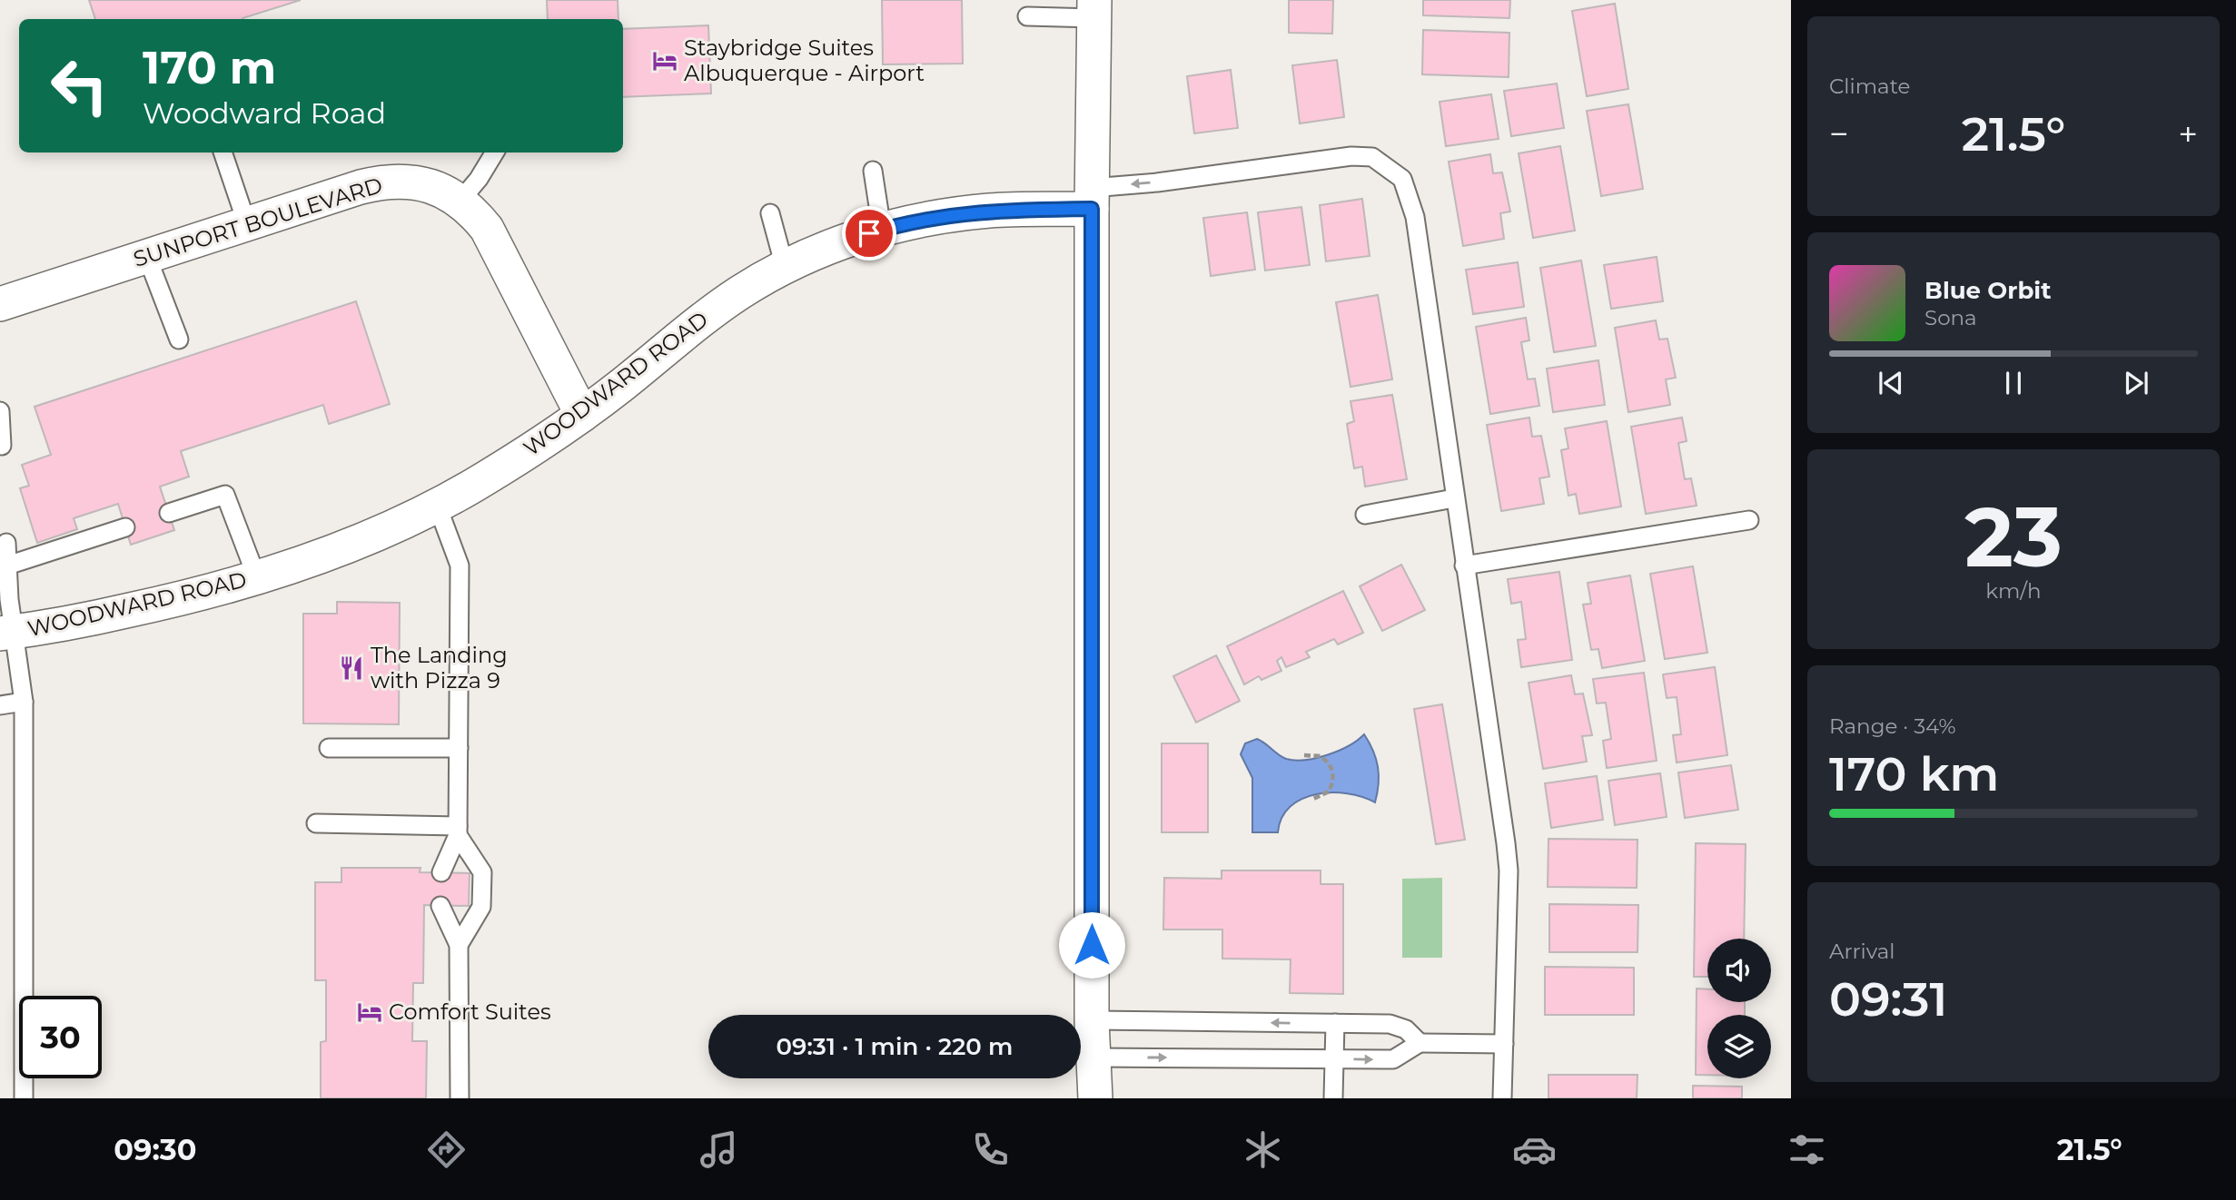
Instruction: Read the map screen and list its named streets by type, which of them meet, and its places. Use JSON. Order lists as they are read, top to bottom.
{
  "streets": {
    "street": ["SUNPORT BOULEVARD", "WOODWARD ROAD"]
  },
  "crossings": [
    ["SUNPORT BOULEVARD", "WOODWARD ROAD"]
  ],
  "places": {
    "hotel": ["Staybridge Suites Albuquerque - Airport", "Comfort Suites"],
    "restaurant": ["The Landing with Pizza 9"]
  },
  "page": {
    "tile": [
      "Climate",
      ["23", "km/h"],
      ["Range · 34%", "170 km"],
      ["Arrival", "09:31"]
    ],
    "turn": ["170 m", "Woodward Road"],
    "heat": ["−", "21.5°", "+"],
    "song": ["Blue Orbit", "Sona"],
    "limit": "30",
    "trip": "09:31 · 1 min · 220 m",
    "tabs": ["09:30", "21.5°"]
  }
}
